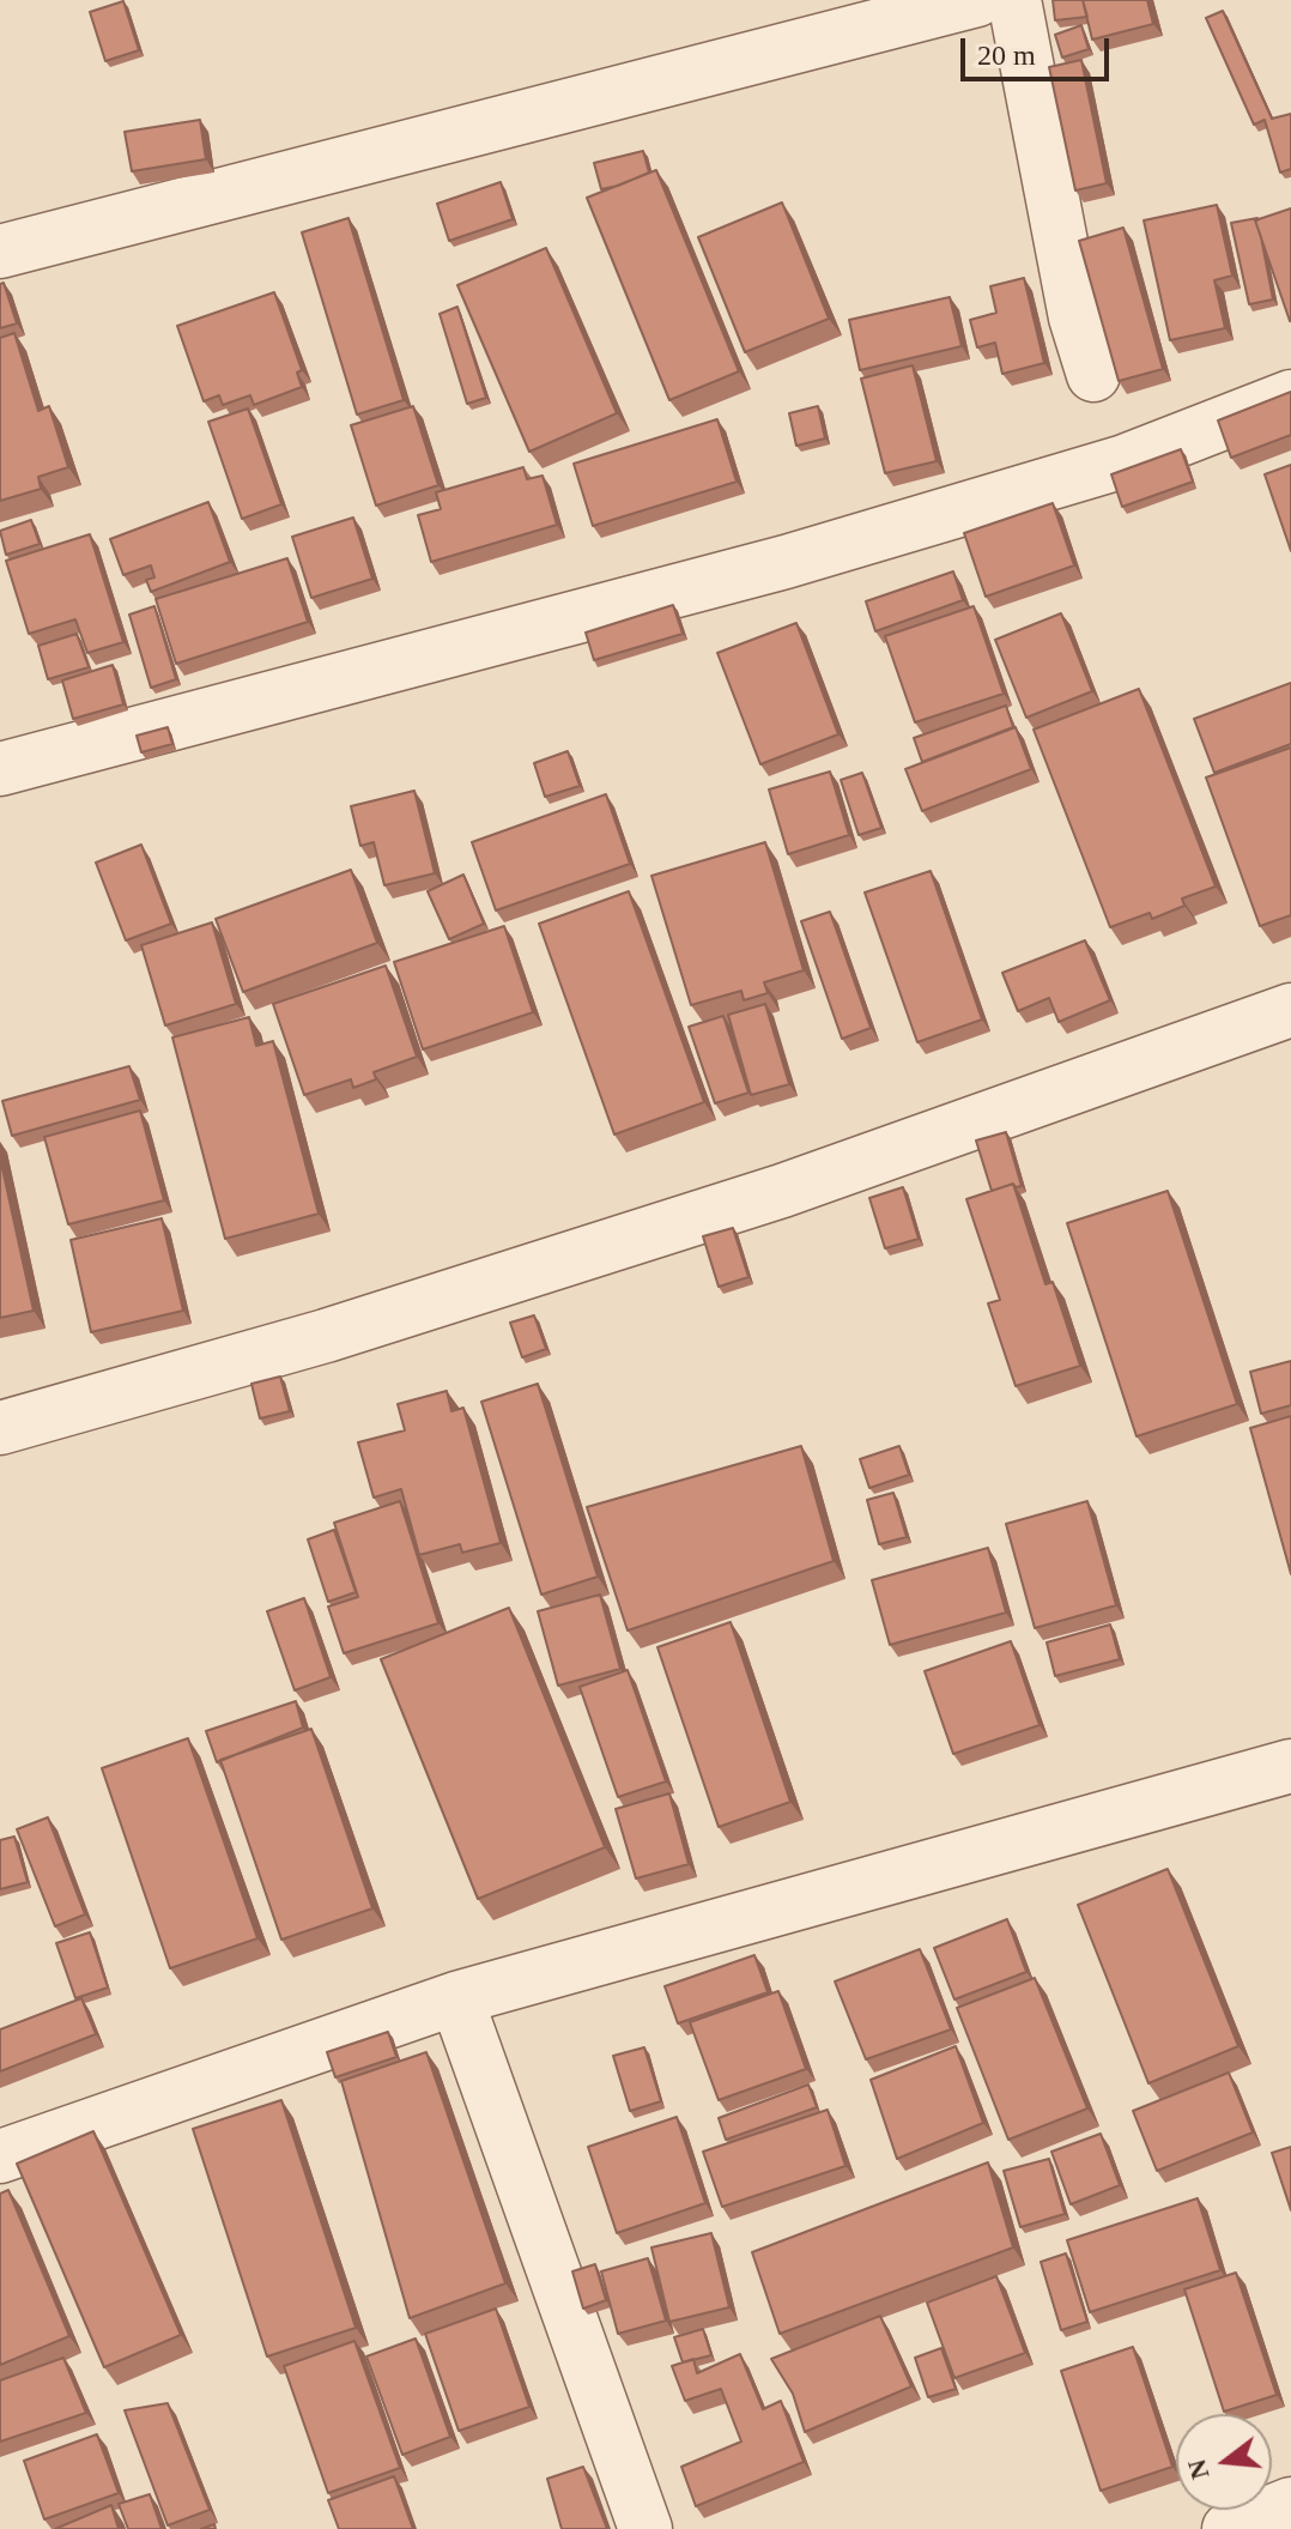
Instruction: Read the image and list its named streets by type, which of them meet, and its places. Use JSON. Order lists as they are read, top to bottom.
{
  "scale_bar": "20 m",
  "north": "left"
}
